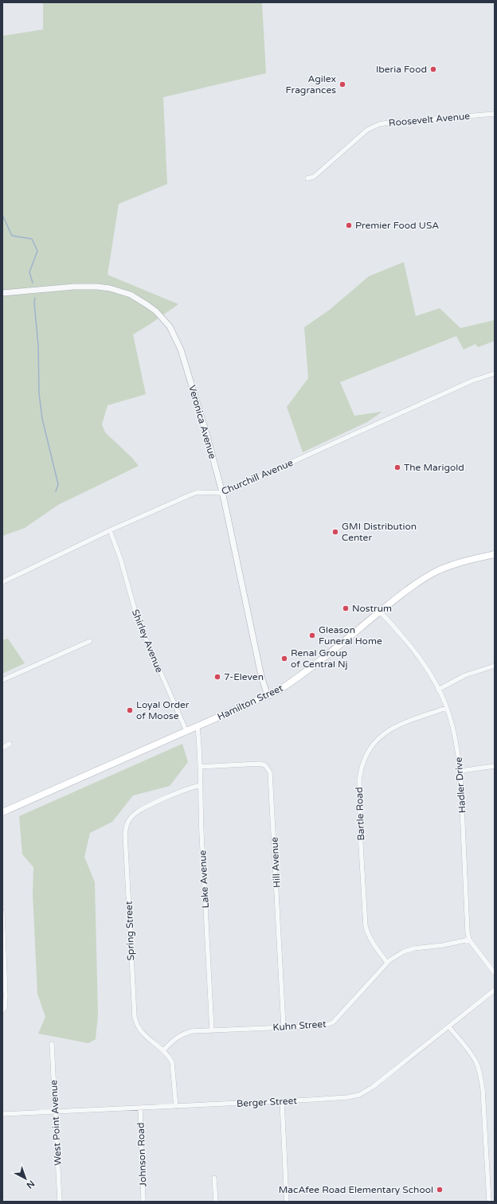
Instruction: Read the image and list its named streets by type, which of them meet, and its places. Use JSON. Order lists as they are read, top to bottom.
{
  "streets": {
    "main road": ["Hamilton Street"],
    "street": [
      "Roosevelt Avenue",
      "Veronica Avenue",
      "Churchill Avenue",
      "Shirley Avenue",
      "Hadler Drive",
      "Bartle Road",
      "Hill Avenue",
      "Lake Avenue",
      "Spring Street",
      "Kuhn Street",
      "Berger Street",
      "West Point Avenue",
      "Johnson Road"
    ]
  },
  "crossings": [
    ["Veronica Avenue", "Churchill Avenue"],
    ["Veronica Avenue", "Hamilton Street"],
    ["Churchill Avenue", "Shirley Avenue"],
    ["Shirley Avenue", "Hamilton Street"],
    ["Hamilton Street", "Hadler Drive"],
    ["Hamilton Street", "Lake Avenue"],
    ["Hadler Drive", "Bartle Road"],
    ["Hadler Drive", "Kuhn Street"],
    ["Bartle Road", "Kuhn Street"],
    ["Hill Avenue", "Lake Avenue"],
    ["Hill Avenue", "Kuhn Street"],
    ["Lake Avenue", "Spring Street"],
    ["Lake Avenue", "Kuhn Street"],
    ["Spring Street", "Kuhn Street"],
    ["Spring Street", "Berger Street"],
    ["Berger Street", "West Point Avenue"],
    ["Berger Street", "Johnson Road"]
  ],
  "places": [
    "Iberia Food",
    "Agilex Fragrances",
    "Premier Food USA",
    "The Marigold",
    "GMI Distribution Center",
    "Nostrum",
    "Gleason Funeral Home",
    "Renal Group of Central Nj",
    "7-Eleven",
    "Loyal Order of Moose",
    "MacAfee Road Elementary School"
  ],
  "north": "bottom right"
}
